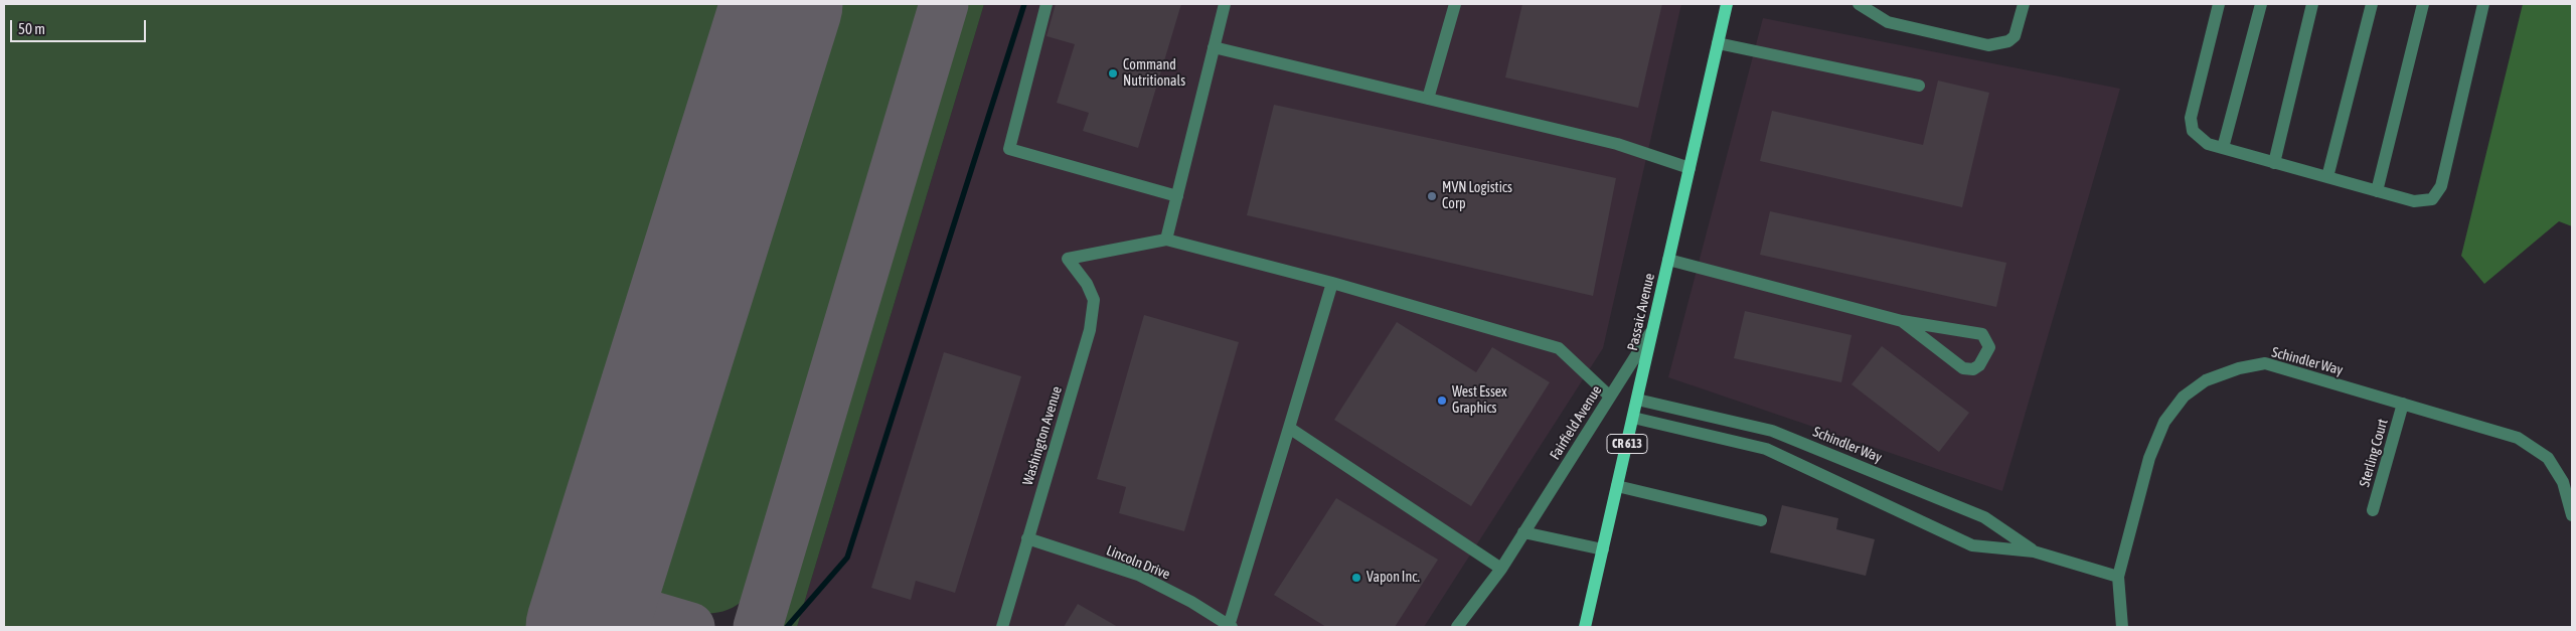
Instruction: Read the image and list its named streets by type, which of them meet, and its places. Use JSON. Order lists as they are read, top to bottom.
{
  "streets": {
    "main road": ["Passaic Avenue", "CR 613"],
    "street": [
      "Schindler Way",
      "Fairfield Avenue",
      "Washington Avenue",
      "Sterling Court",
      "Lincoln Drive"
    ]
  },
  "crossings": [
    ["Passaic Avenue", "Schindler Way"],
    ["Passaic Avenue", "Fairfield Avenue"],
    ["Schindler Way", "Sterling Court"],
    ["Washington Avenue", "Lincoln Drive"]
  ],
  "places": [
    "Command Nutritionals",
    "MVN Logistics Corp",
    "West Essex Graphics",
    "Vapon Inc."
  ],
  "scale_bar": "50 m"
}
